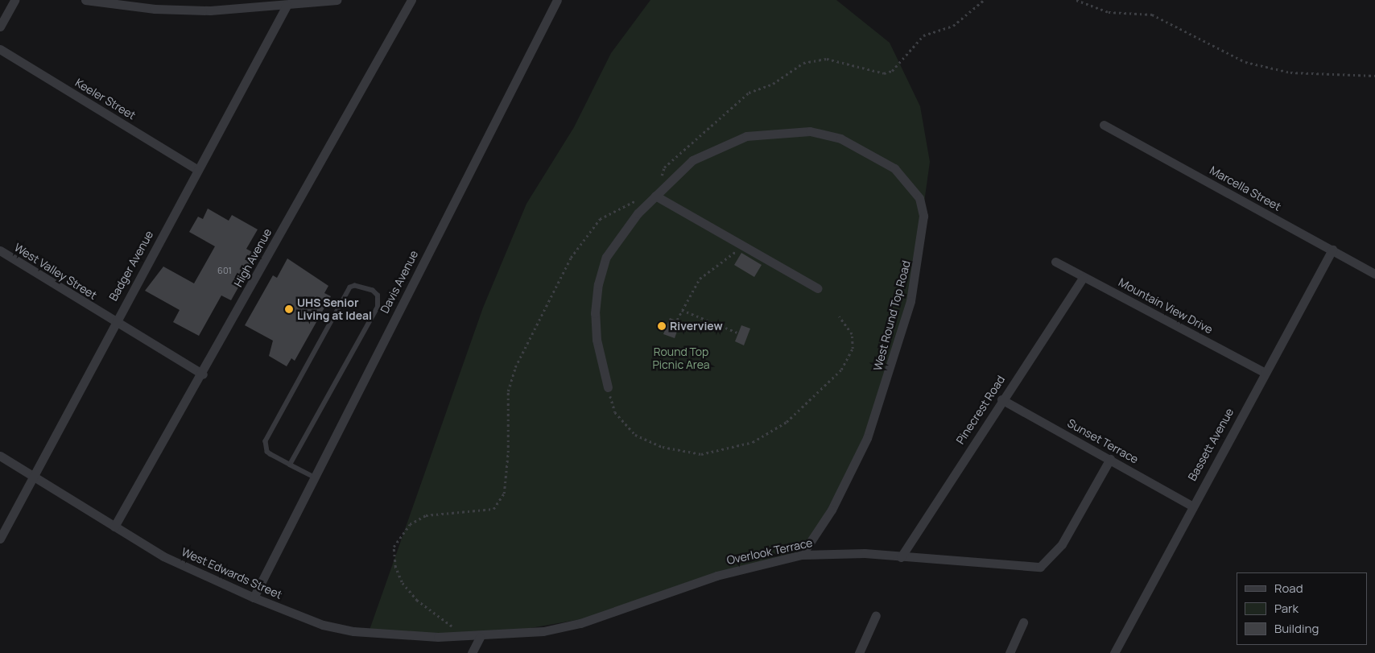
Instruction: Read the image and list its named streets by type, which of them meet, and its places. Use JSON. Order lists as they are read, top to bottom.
{
  "streets": {
    "street": [
      "Keeler Street",
      "Marcella Street",
      "High Avenue",
      "Badger Avenue",
      "West Valley Street",
      "Davis Avenue",
      "Mountain View Drive",
      "West Round Top Road",
      "Pinecrest Road",
      "Sunset Terrace",
      "Bassett Avenue",
      "Overlook Terrace",
      "West Edwards Street"
    ]
  },
  "crossings": [
    ["Keeler Street", "Badger Avenue"],
    ["Marcella Street", "Bassett Avenue"],
    ["High Avenue", "West Valley Street"],
    ["High Avenue", "West Edwards Street"],
    ["Badger Avenue", "West Valley Street"],
    ["Badger Avenue", "West Edwards Street"],
    ["Davis Avenue", "West Edwards Street"],
    ["Mountain View Drive", "Pinecrest Road"],
    ["Mountain View Drive", "Bassett Avenue"],
    ["West Round Top Road", "Overlook Terrace"],
    ["Pinecrest Road", "Sunset Terrace"],
    ["Pinecrest Road", "Overlook Terrace"],
    ["Sunset Terrace", "Bassett Avenue"],
    ["Sunset Terrace", "Overlook Terrace"],
    ["Overlook Terrace", "West Edwards Street"]
  ],
  "parks": ["Round Top Picnic Area"],
  "places": ["UHS Senior Living at Ideal", "Riverview"],
  "house_numbers": ["601"],
  "legend": ["Road", "Park", "Building"]
}
